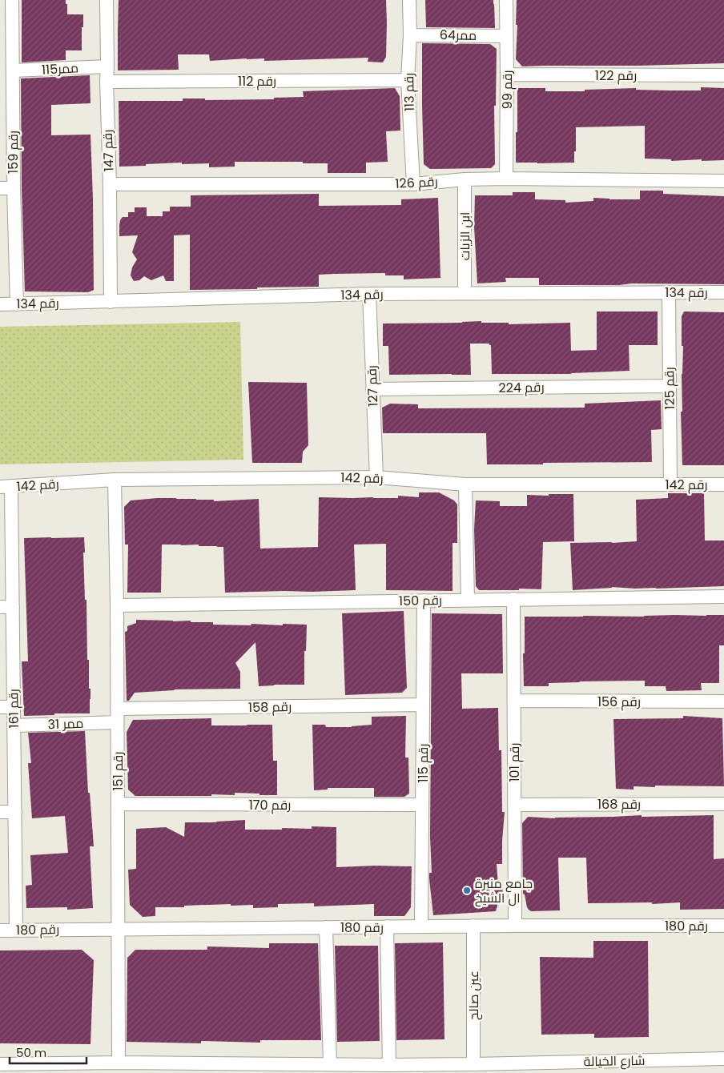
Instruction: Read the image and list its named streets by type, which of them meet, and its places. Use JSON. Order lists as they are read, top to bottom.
{
  "streets": {
    "street": [
      "ممر64",
      "ممر115",
      "رقم 122",
      "رقم 112",
      "رقم 99",
      "رقم 113",
      "رقم 147",
      "رقم 159",
      "رقم 126",
      "ابن الزيات",
      "رقم 134",
      "رقم 127",
      "رقم 224",
      "رقم 125",
      "رقم 142",
      "رقم 150",
      "رقم 156",
      "رقم 158",
      "رقم 161",
      "ممر 31",
      "رقم 101",
      "رقم 115",
      "رقم 151",
      "رقم 168",
      "رقم 170",
      "رقم 180",
      "عين صالح",
      "شارع الخيالة"
    ]
  },
  "crossings": [
    ["ممر64", "رقم 99"],
    ["ممر64", "رقم 113"],
    ["ممر115", "رقم 147"],
    ["ممر115", "رقم 159"],
    ["رقم 122", "رقم 99"],
    ["رقم 112", "رقم 113"],
    ["رقم 112", "رقم 147"],
    ["رقم 99", "رقم 126"],
    ["رقم 113", "رقم 126"],
    ["رقم 147", "رقم 126"],
    ["رقم 147", "رقم 134"],
    ["رقم 159", "رقم 134"],
    ["رقم 126", "ابن الزيات"],
    ["ابن الزيات", "رقم 134"],
    ["رقم 134", "رقم 127"],
    ["رقم 134", "رقم 125"],
    ["رقم 127", "رقم 224"],
    ["رقم 127", "رقم 142"],
    ["رقم 224", "رقم 125"],
    ["رقم 125", "رقم 142"],
    ["رقم 142", "رقم 161"],
    ["رقم 142", "رقم 151"],
    ["رقم 150", "رقم 101"],
    ["رقم 150", "رقم 115"],
    ["رقم 150", "رقم 151"],
    ["رقم 156", "رقم 101"],
    ["رقم 158", "رقم 115"],
    ["رقم 158", "رقم 151"],
    ["رقم 161", "ممر 31"],
    ["رقم 161", "رقم 180"],
    ["ممر 31", "رقم 151"],
    ["رقم 101", "رقم 168"],
    ["رقم 101", "رقم 180"],
    ["رقم 115", "رقم 170"],
    ["رقم 115", "رقم 180"],
    ["رقم 151", "رقم 170"],
    ["رقم 151", "رقم 180"],
    ["رقم 151", "شارع الخيالة"],
    ["رقم 180", "عين صالح"],
    ["عين صالح", "شارع الخيالة"]
  ],
  "places": ["جامع منيرة ال الشيخ"],
  "scale_bar": "50 m"
}
